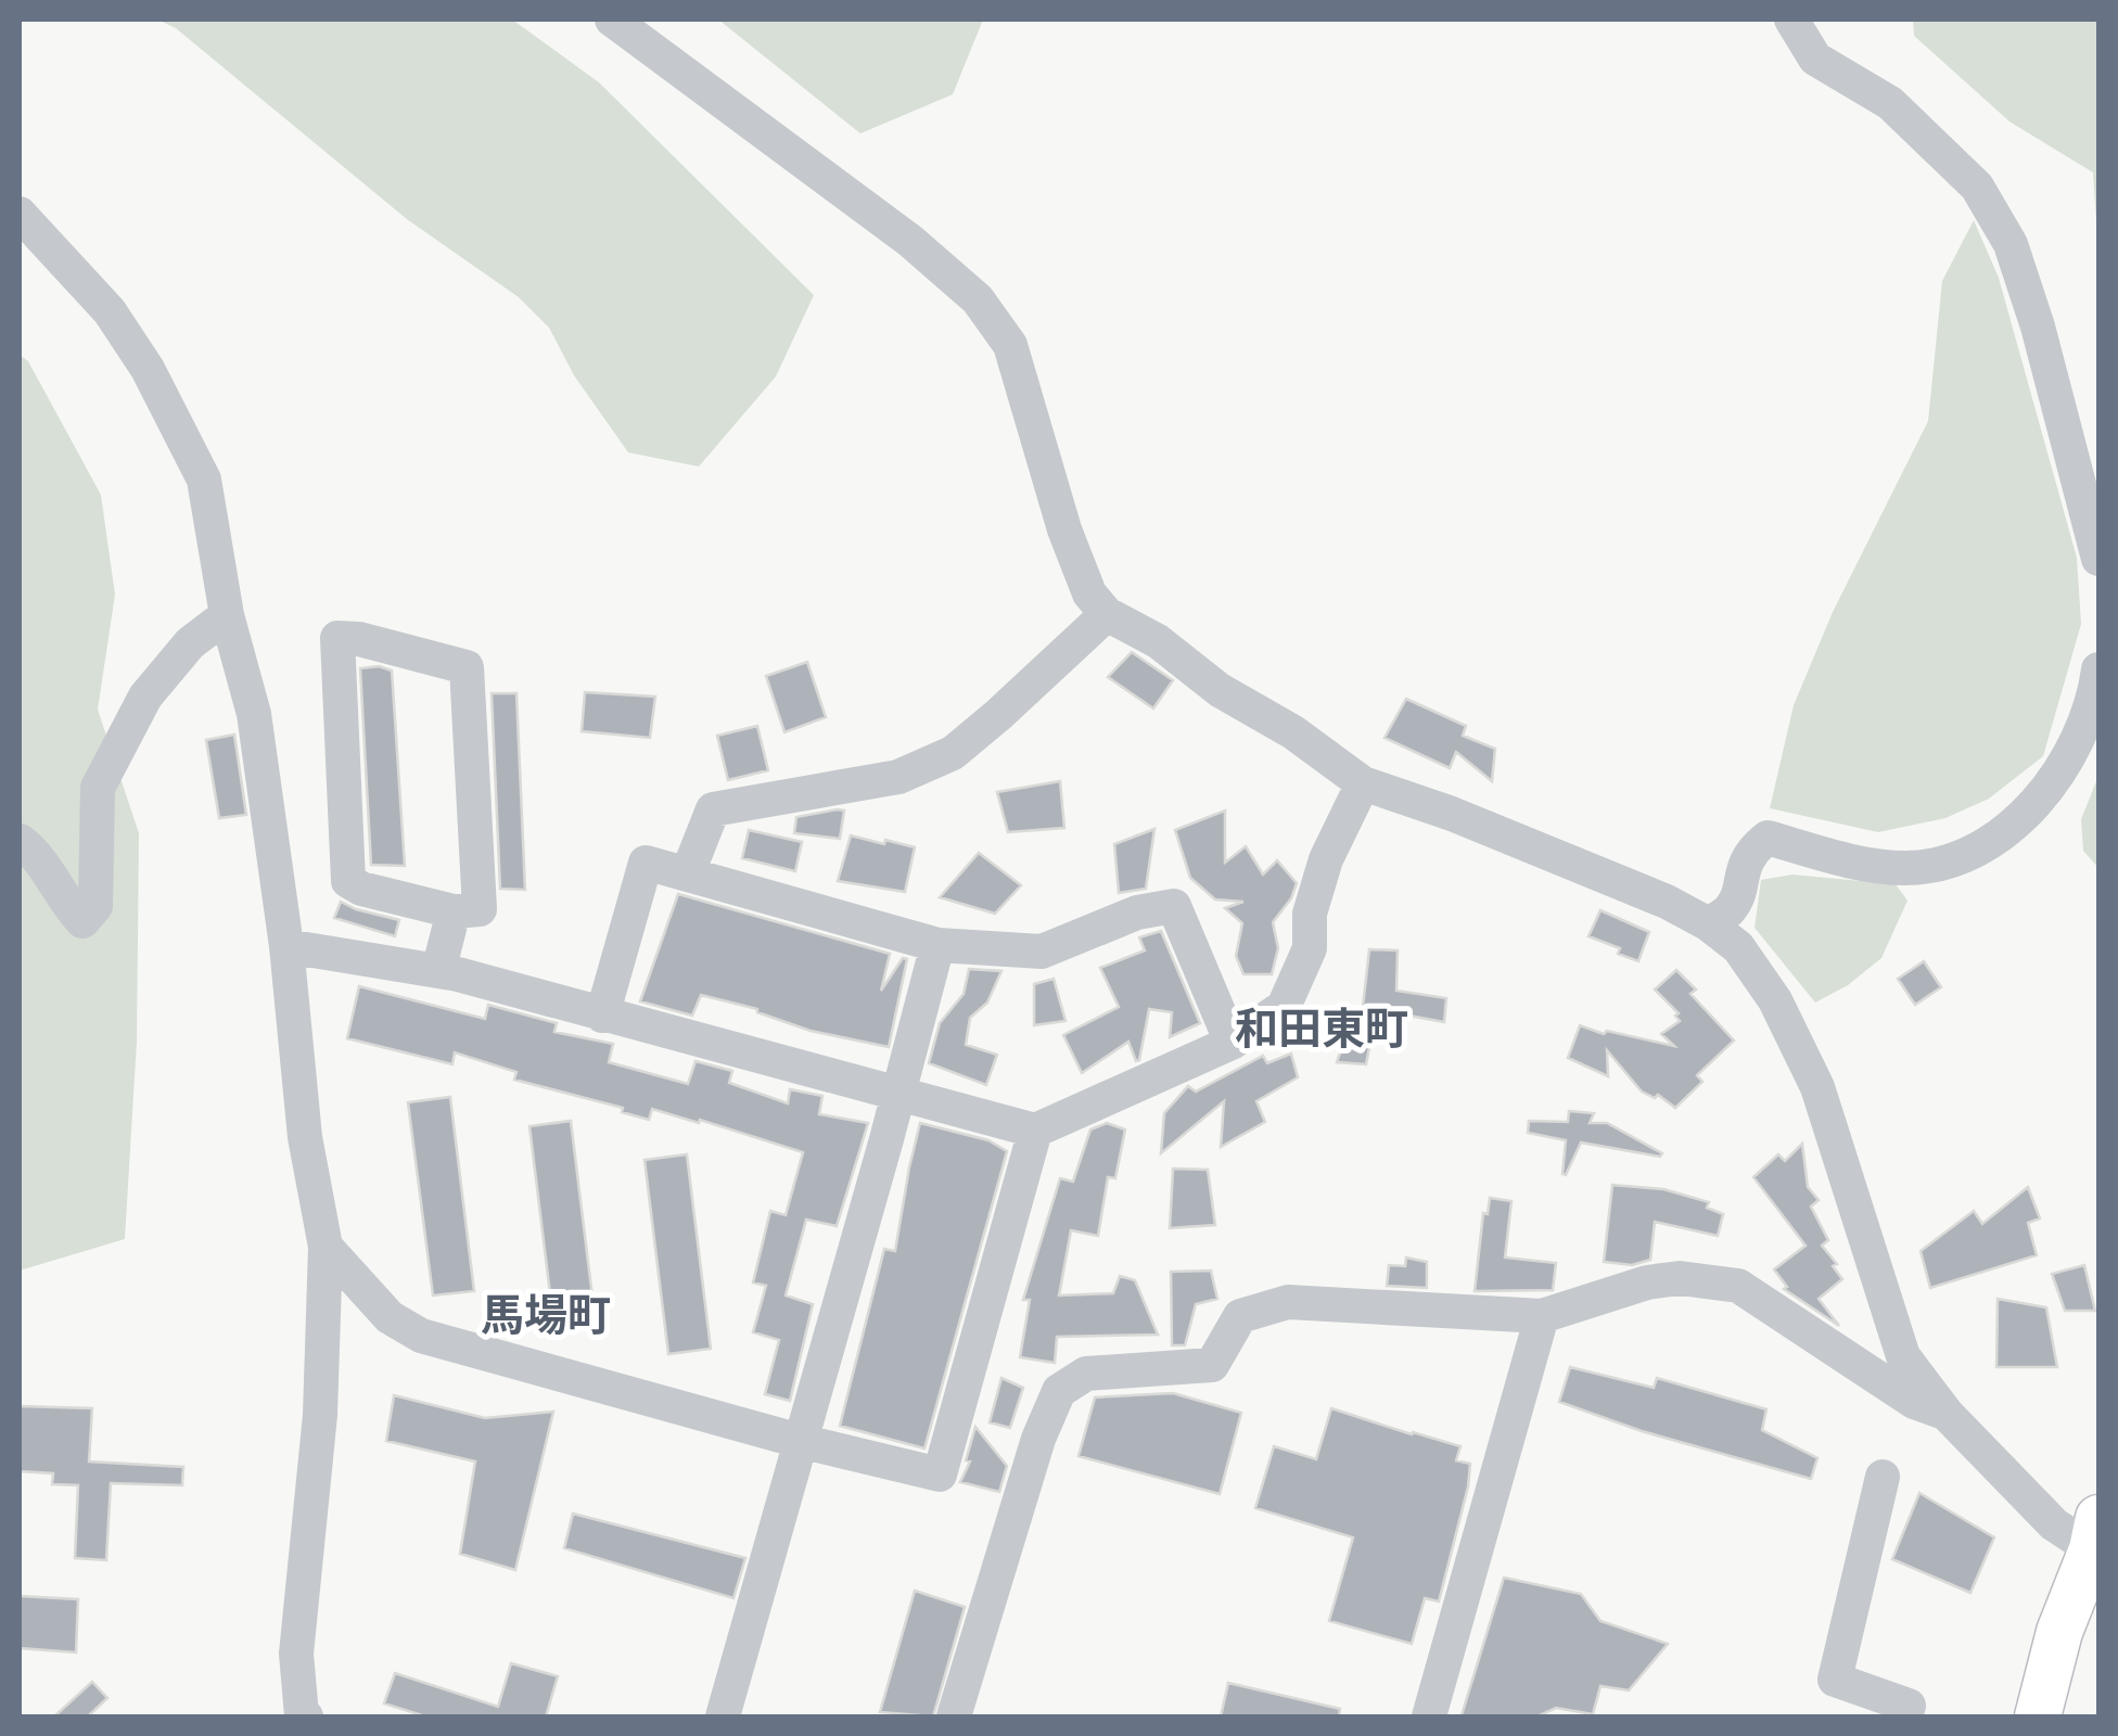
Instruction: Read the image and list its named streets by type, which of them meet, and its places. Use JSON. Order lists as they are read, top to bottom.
{
  "districts": ["和田東町", "馬場町"]
}
